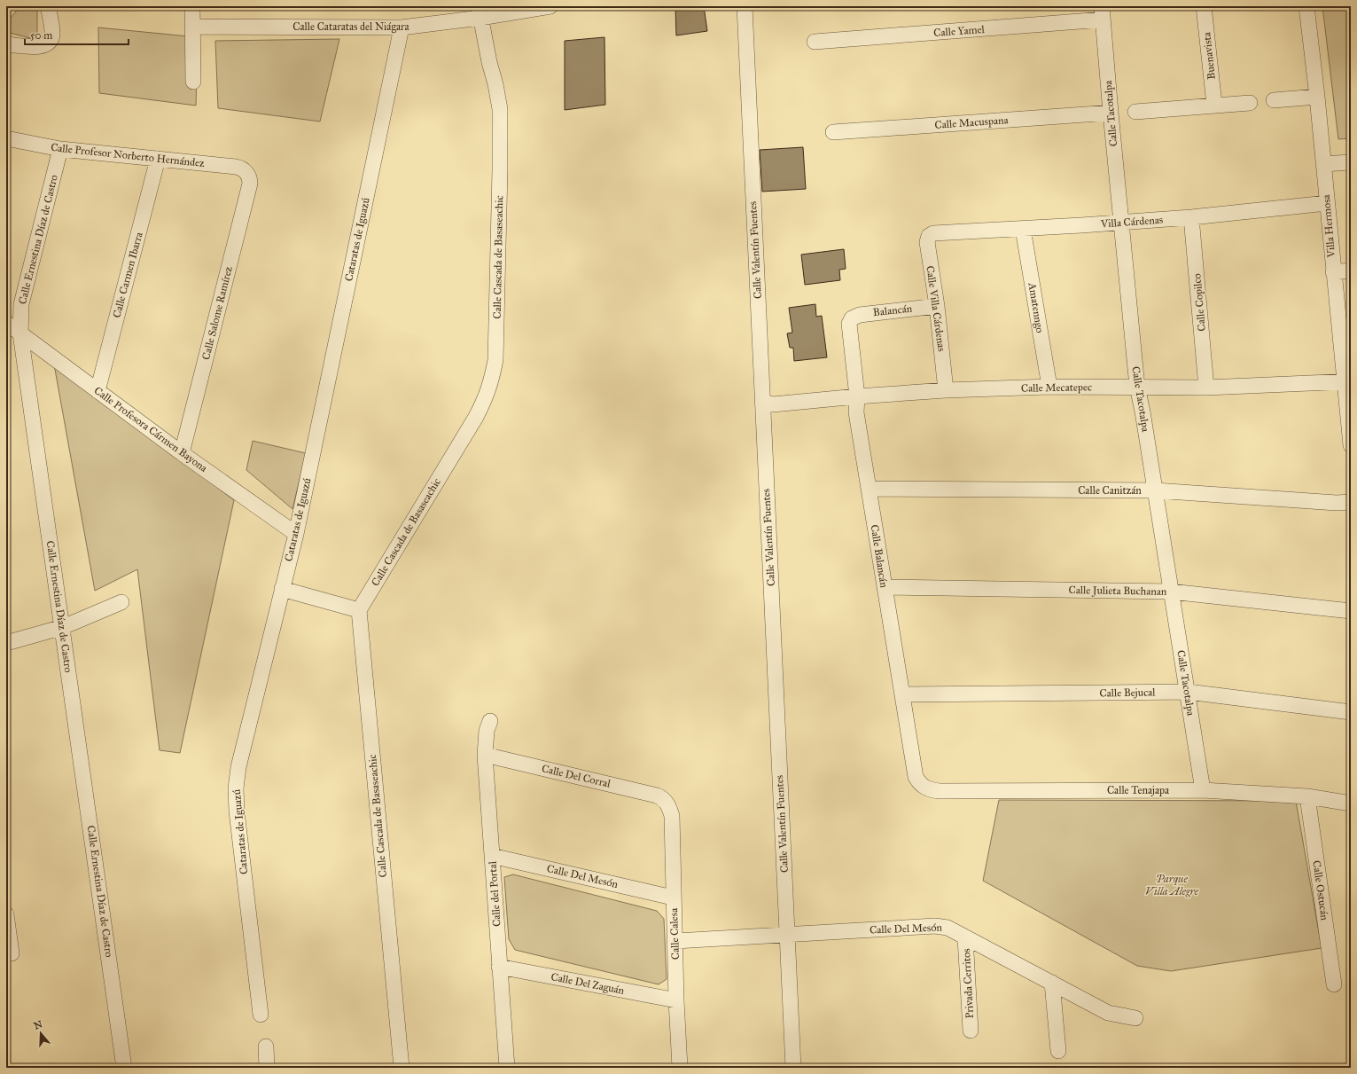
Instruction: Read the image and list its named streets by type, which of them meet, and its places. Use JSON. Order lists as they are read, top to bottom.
{
  "streets": {
    "street": [
      "Calle Cataratas del Niágara",
      "Calle Yamel",
      "Buenavista",
      "Calle Tacotalpa",
      "Calle Macuspana",
      "Calle Profesor Norberto Hernández",
      "Villa Cárdenas",
      "Villa Hermosa",
      "Calle Ernestina Díaz de Castro",
      "Cataratas de Iguazú",
      "Calle Valentín Fuentes",
      "Calle Cascada de Basaseachic",
      "Calle Carmen Ibarra",
      "Calle Copilco",
      "Amatenngo",
      "Calle Villa Cárdenas",
      "Balancán",
      "Calle Salome Ramírez",
      "Calle Mecatepec",
      "Calle Profesora Cármen Bayona",
      "Calle Canitzán",
      "Calle Balancán",
      "Calle Julieta Buchanan",
      "Calle Bejucal",
      "Calle Del Corral",
      "Calle Tenajapa",
      "Calle Del Mesón",
      "Calle Ostucán",
      "Calle del Portal",
      "Calle Calesa",
      "Calle Del Zaguán",
      "Privada Cerritos"
    ]
  },
  "crossings": [
    ["Calle Cataratas del Niágara", "Cataratas de Iguazú"],
    ["Calle Cataratas del Niágara", "Calle Cascada de Basaseachic"],
    ["Calle Yamel", "Calle Tacotalpa"],
    ["Calle Tacotalpa", "Calle Macuspana"],
    ["Calle Tacotalpa", "Villa Cárdenas"],
    ["Calle Tacotalpa", "Calle Mecatepec"],
    ["Calle Tacotalpa", "Calle Canitzán"],
    ["Calle Tacotalpa", "Calle Julieta Buchanan"],
    ["Calle Tacotalpa", "Calle Bejucal"],
    ["Calle Tacotalpa", "Calle Tenajapa"],
    ["Calle Profesor Norberto Hernández", "Calle Ernestina Díaz de Castro"],
    ["Calle Profesor Norberto Hernández", "Calle Carmen Ibarra"],
    ["Calle Profesor Norberto Hernández", "Calle Salome Ramírez"],
    ["Villa Cárdenas", "Villa Hermosa"],
    ["Villa Cárdenas", "Calle Copilco"],
    ["Villa Cárdenas", "Amatenngo"],
    ["Villa Cárdenas", "Calle Villa Cárdenas"],
    ["Villa Hermosa", "Calle Mecatepec"],
    ["Calle Ernestina Díaz de Castro", "Calle Profesora Cármen Bayona"],
    ["Cataratas de Iguazú", "Calle Profesora Cármen Bayona"],
    ["Calle Valentín Fuentes", "Calle Mecatepec"],
    ["Calle Valentín Fuentes", "Calle Del Mesón"],
    ["Calle Carmen Ibarra", "Calle Profesora Cármen Bayona"],
    ["Calle Copilco", "Calle Mecatepec"],
    ["Amatenngo", "Calle Mecatepec"],
    ["Calle Villa Cárdenas", "Balancán"],
    ["Calle Villa Cárdenas", "Calle Mecatepec"],
    ["Balancán", "Calle Balancán"],
    ["Calle Salome Ramírez", "Calle Profesora Cármen Bayona"],
    ["Calle Mecatepec", "Calle Balancán"],
    ["Calle Canitzán", "Calle Balancán"],
    ["Calle Balancán", "Calle Julieta Buchanan"],
    ["Calle Balancán", "Calle Bejucal"],
    ["Calle Balancán", "Calle Tenajapa"],
    ["Calle Del Corral", "Calle del Portal"],
    ["Calle Del Corral", "Calle Calesa"],
    ["Calle Tenajapa", "Calle Ostucán"],
    ["Calle Del Mesón", "Calle del Portal"],
    ["Calle Del Mesón", "Calle Calesa"],
    ["Calle Del Mesón", "Privada Cerritos"],
    ["Calle del Portal", "Calle Del Zaguán"],
    ["Calle Calesa", "Calle Del Zaguán"]
  ],
  "parks": ["Parque Villa Alegre"],
  "scale_bar": "50 m",
  "north": "top"
}
